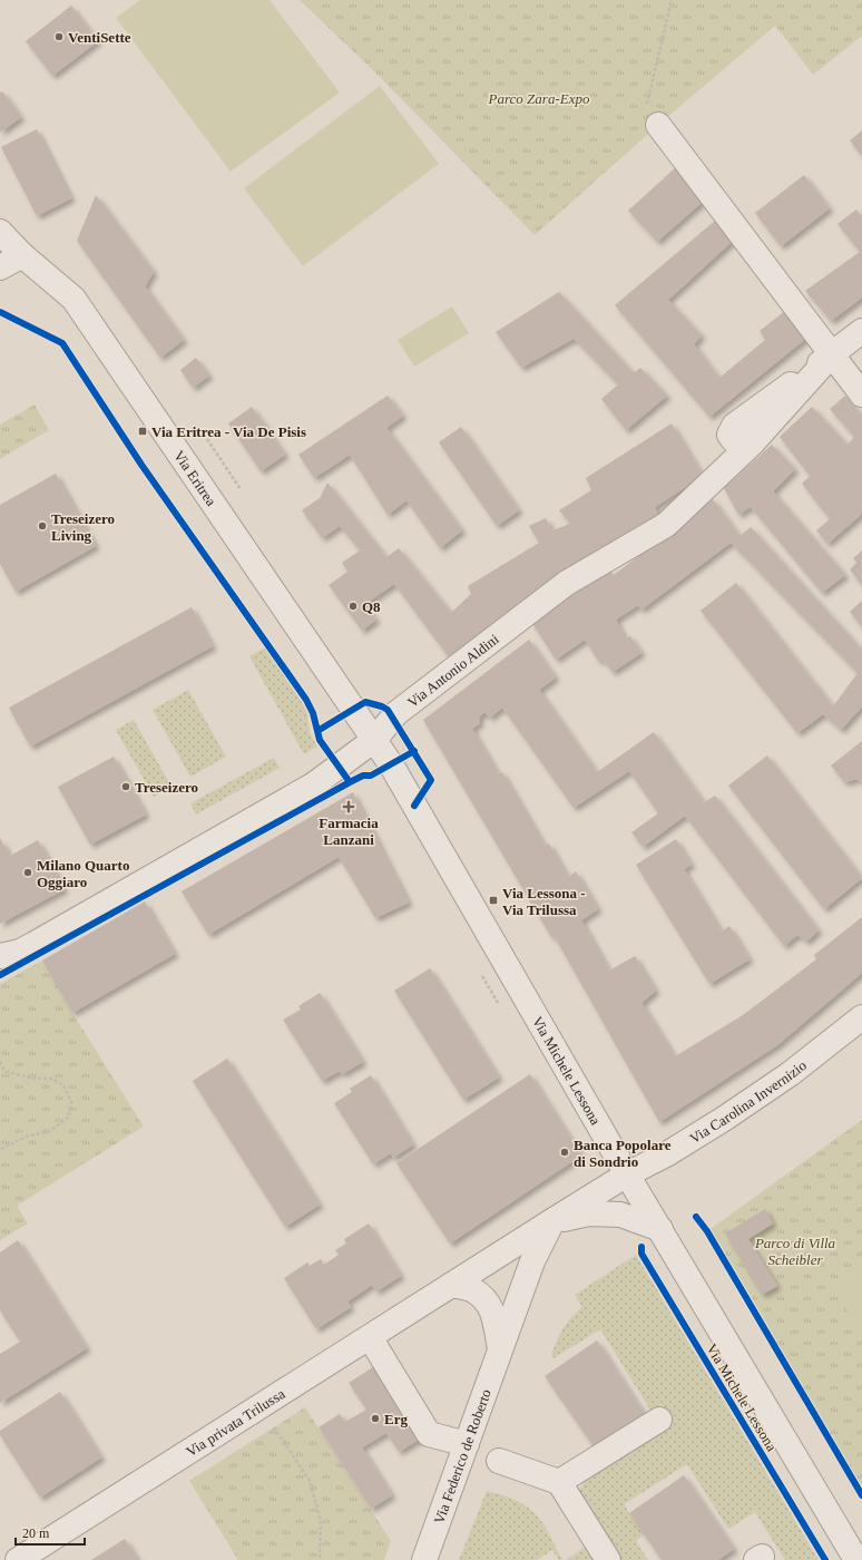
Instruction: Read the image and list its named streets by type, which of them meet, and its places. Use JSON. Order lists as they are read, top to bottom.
{
  "streets": {
    "street": [
      "Via Eritrea",
      "Via Antonio Aldini",
      "Via Michele Lessona",
      "Via Carolina Invernizio",
      "Via privata Trilussa",
      "Via Federico de Roberto"
    ]
  },
  "crossings": [
    ["Via Eritrea", "Via Antonio Aldini"],
    ["Via Eritrea", "Via Michele Lessona"],
    ["Via Antonio Aldini", "Via Michele Lessona"],
    ["Via Michele Lessona", "Via Carolina Invernizio"],
    ["Via privata Trilussa", "Via Federico de Roberto"]
  ],
  "parks": ["Parco Zara-Expo", "Parco di Villa Scheibler"],
  "places": {
    "other": [
      "VentiSette",
      "Treseizero Living",
      "Q8",
      "Treseizero",
      "Milano Quarto Oggiaro",
      "Banca Popolare di Sondrio",
      "Erg"
    ],
    "transit": ["Via Eritrea - Via De Pisis", "Via Lessona - Via Trilussa"],
    "health": ["Farmacia Lanzani"]
  },
  "scale_bar": "20 m"
}
